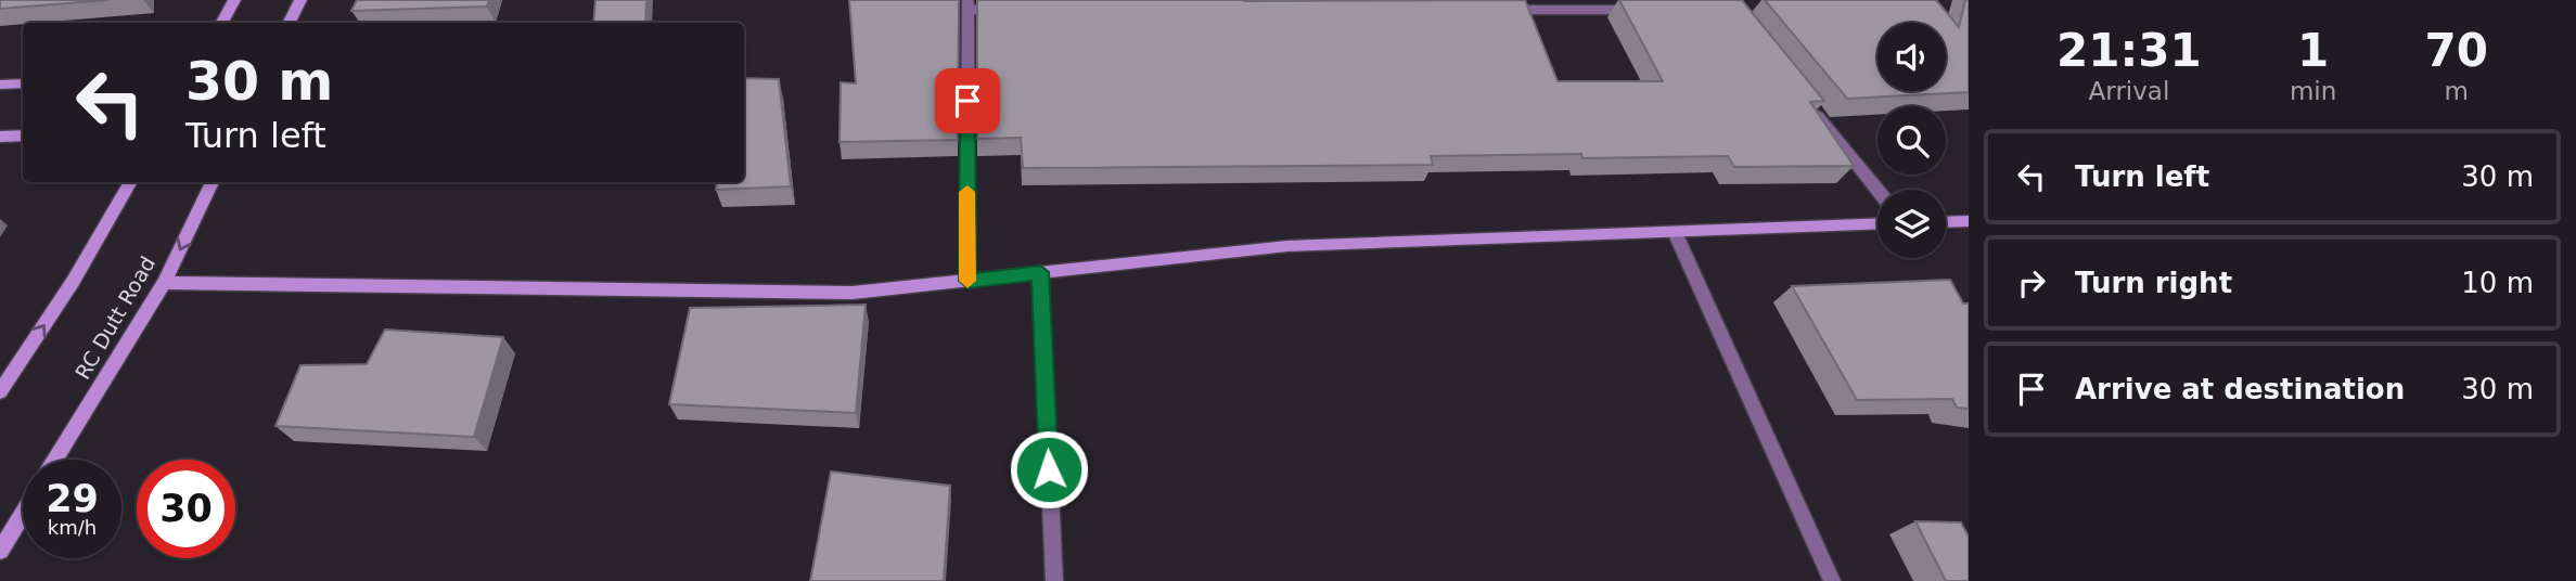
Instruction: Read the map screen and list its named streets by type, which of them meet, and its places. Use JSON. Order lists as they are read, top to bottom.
{
  "streets": {
    "street": ["RC Dutt Road"]
  },
  "page": {
    "eta": [
      "21:31",
      "Arrival",
      "1",
      "min",
      "70",
      "m"
    ],
    "turn": ["30 m", "Turn left"],
    "list": [
      {
        "name": "Turn left",
        "value": "30 m"
      },
      {
        "name": "Turn right",
        "value": "10 m"
      },
      {
        "name": "Arrive at destination",
        "value": "30 m"
      }
    ],
    "speed": "29 km/h",
    "limit": "30"
  }
}
